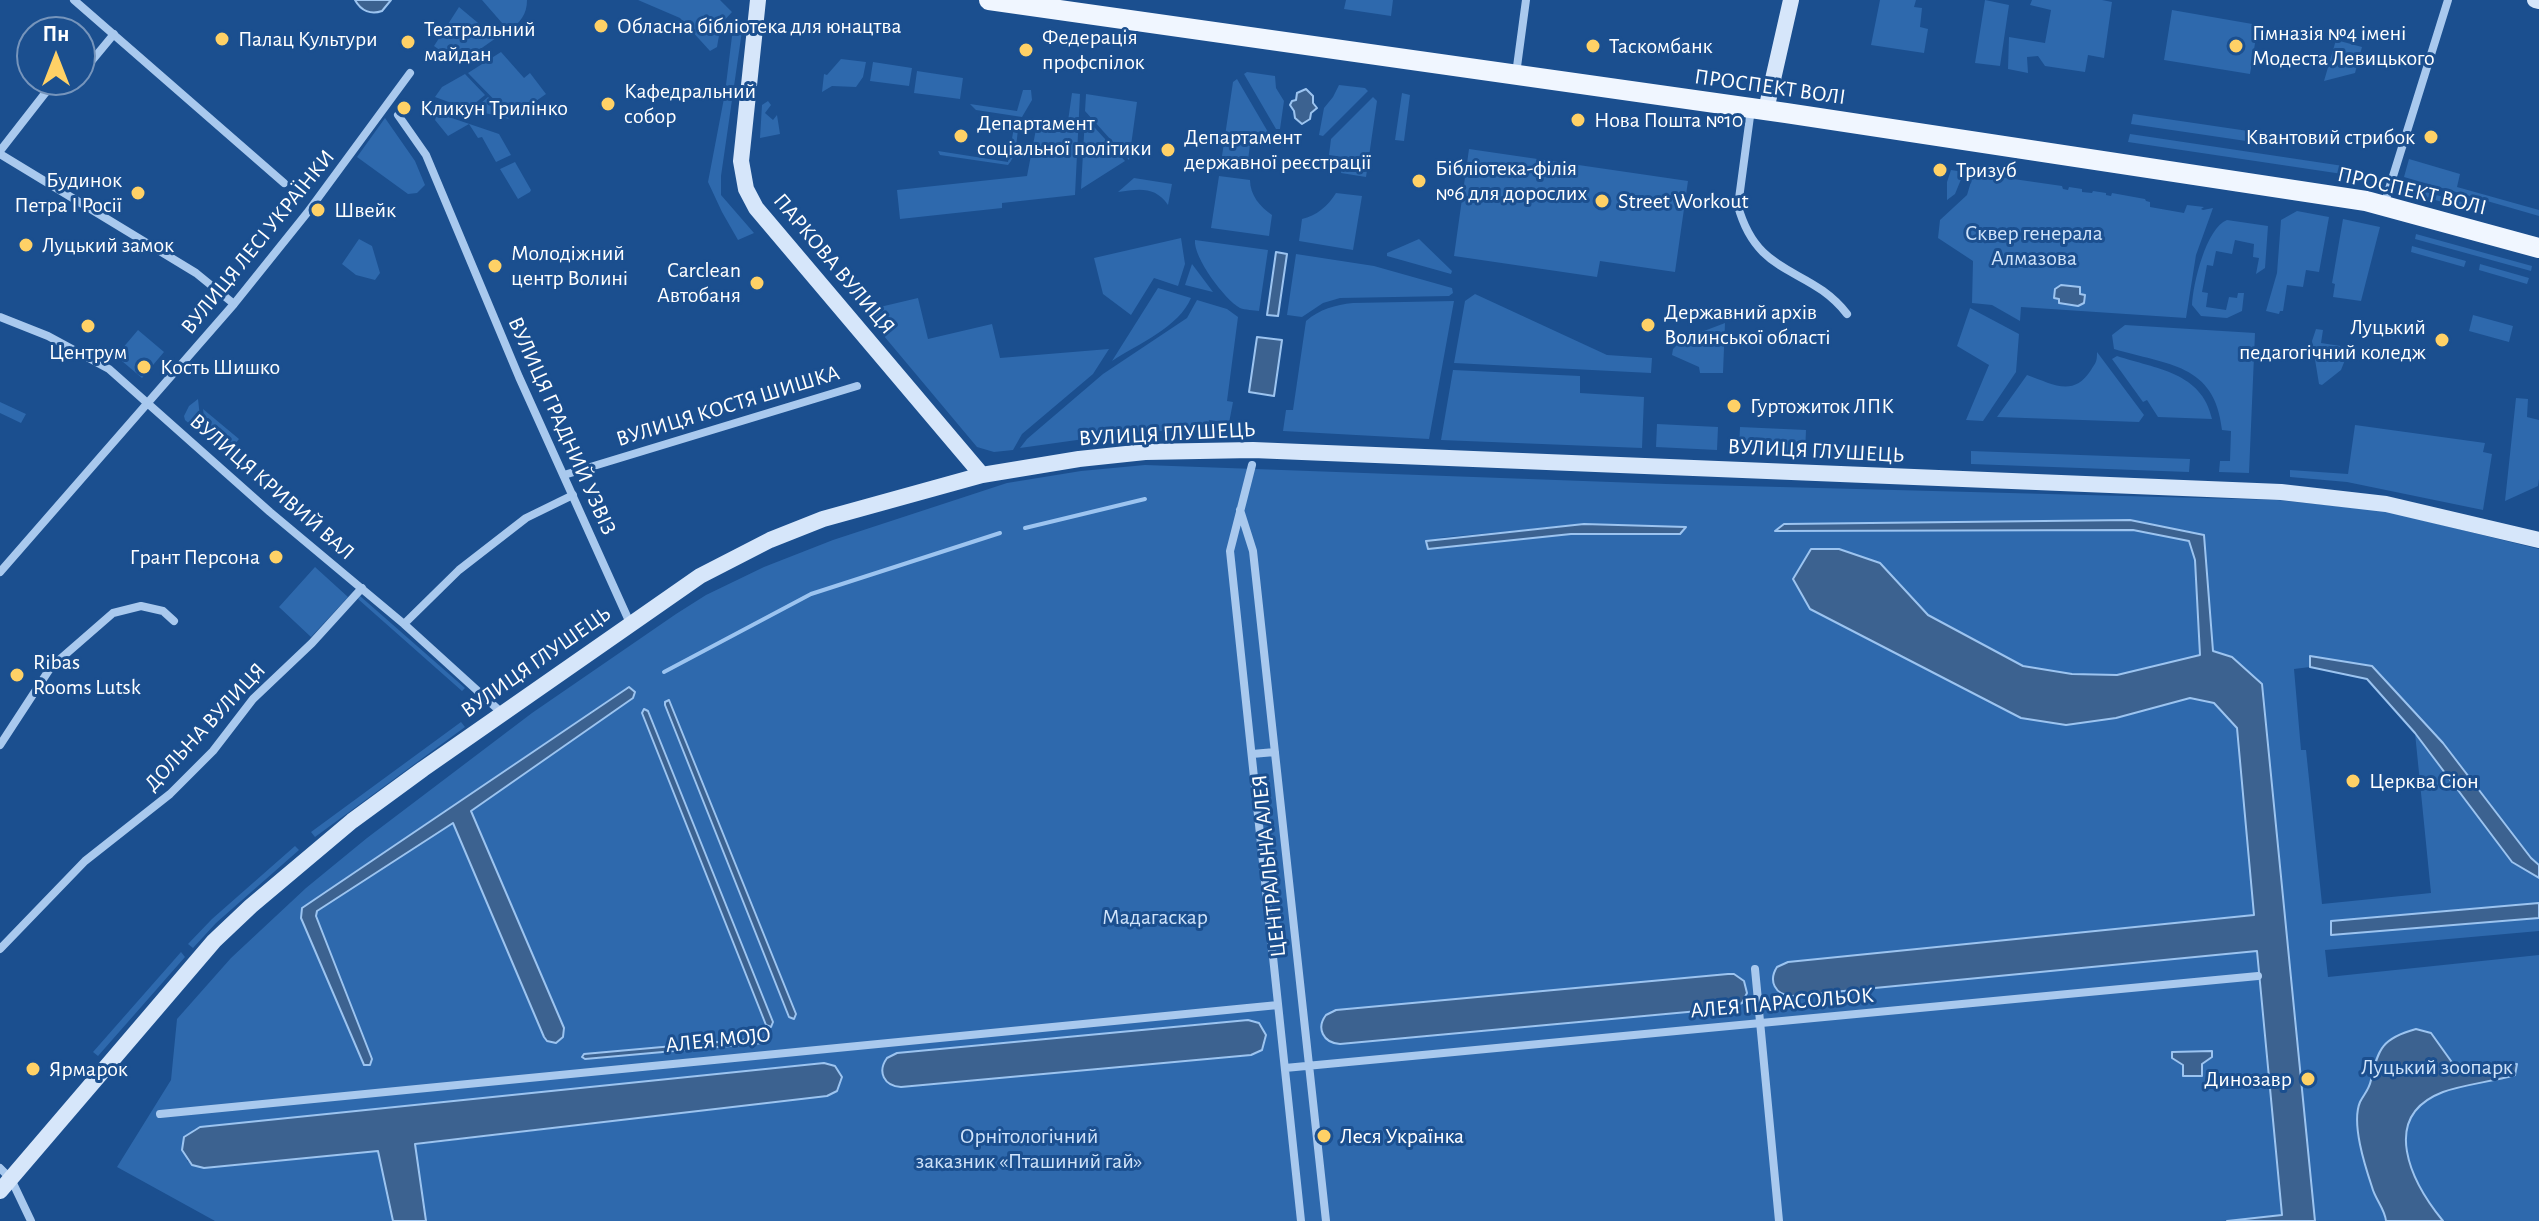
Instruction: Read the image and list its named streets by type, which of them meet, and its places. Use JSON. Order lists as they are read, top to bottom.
{
  "streets": {
    "main road": ["ПРОСПЕКТ ВОЛІ", "ПАРКОВА ВУЛИЦЯ", "ВУЛИЦЯ ГЛУШЕЦЬ"],
    "street": [
      "ВУЛИЦЯ ЛЕСІ УКРАЇНКИ",
      "ВУЛИЦЯ КОСТЯ ШИШКА",
      "ВУЛИЦЯ ГРАДНИЙ УЗВІЗ",
      "ВУЛИЦЯ КРИВИЙ ВАЛ",
      "ДОЛЬНА ВУЛИЦЯ",
      "ЦЕНТРАЛЬНА АЛЕЯ",
      "АЛЕЯ ПАРАСОЛЬОК",
      "АЛЕЯ MOJO"
    ]
  },
  "crossings": [
    ["ВУЛИЦЯ ЛЕСІ УКРАЇНКИ", "ВУЛИЦЯ КРИВИЙ ВАЛ"],
    ["ПАРКОВА ВУЛИЦЯ", "ВУЛИЦЯ ГЛУШЕЦЬ"],
    ["ВУЛИЦЯ КОСТЯ ШИШКА", "ВУЛИЦЯ ГРАДНИЙ УЗВІЗ"],
    ["ВУЛИЦЯ ГРАДНИЙ УЗВІЗ", "ВУЛИЦЯ ГЛУШЕЦЬ"],
    ["ВУЛИЦЯ ГЛУШЕЦЬ", "ВУЛИЦЯ КРИВИЙ ВАЛ"],
    ["ВУЛИЦЯ КРИВИЙ ВАЛ", "ДОЛЬНА ВУЛИЦЯ"],
    ["ЦЕНТРАЛЬНА АЛЕЯ", "АЛЕЯ ПАРАСОЛЬОК"],
    ["ЦЕНТРАЛЬНА АЛЕЯ", "АЛЕЯ MOJO"]
  ],
  "parks": [
    "Сквер генерала Алмазова",
    "Мадагаскар",
    "Луцький зоопарк",
    "Орнітологічний заказник «Пташиний гай»"
  ],
  "places": [
    "Обласна бібліотека для юнацтва",
    "Палац Культури",
    "Театральний майдан",
    "Таскомбанк",
    "Гімназія №4 імені Модеста Левицького",
    "Федерація профспілок",
    "Кафедральний собор",
    "Кликун Трилінко",
    "Нова Пошта №10",
    "Департамент соціальної політики",
    "Квантовий стрибок",
    "Департамент державної реєстрації",
    "Тризуб",
    "Бібліотека-філія №6 для дорослих",
    "Будинок Петра І Росії",
    "Street Workout",
    "Швейк",
    "Луцький замок",
    "Молодіжний центр Волині",
    "Carclean Автобаня",
    "Державний архів Волинської області",
    "Центрум",
    "Луцький педагогічний коледж",
    "Кость Шишко",
    "Гуртожиток ЛПК",
    "Грант Персона",
    "Ribas Rooms Lutsk",
    "Церква Сіон",
    "Ярмарок",
    "Динозавр",
    "Леся Українка"
  ],
  "north": "top"
}
